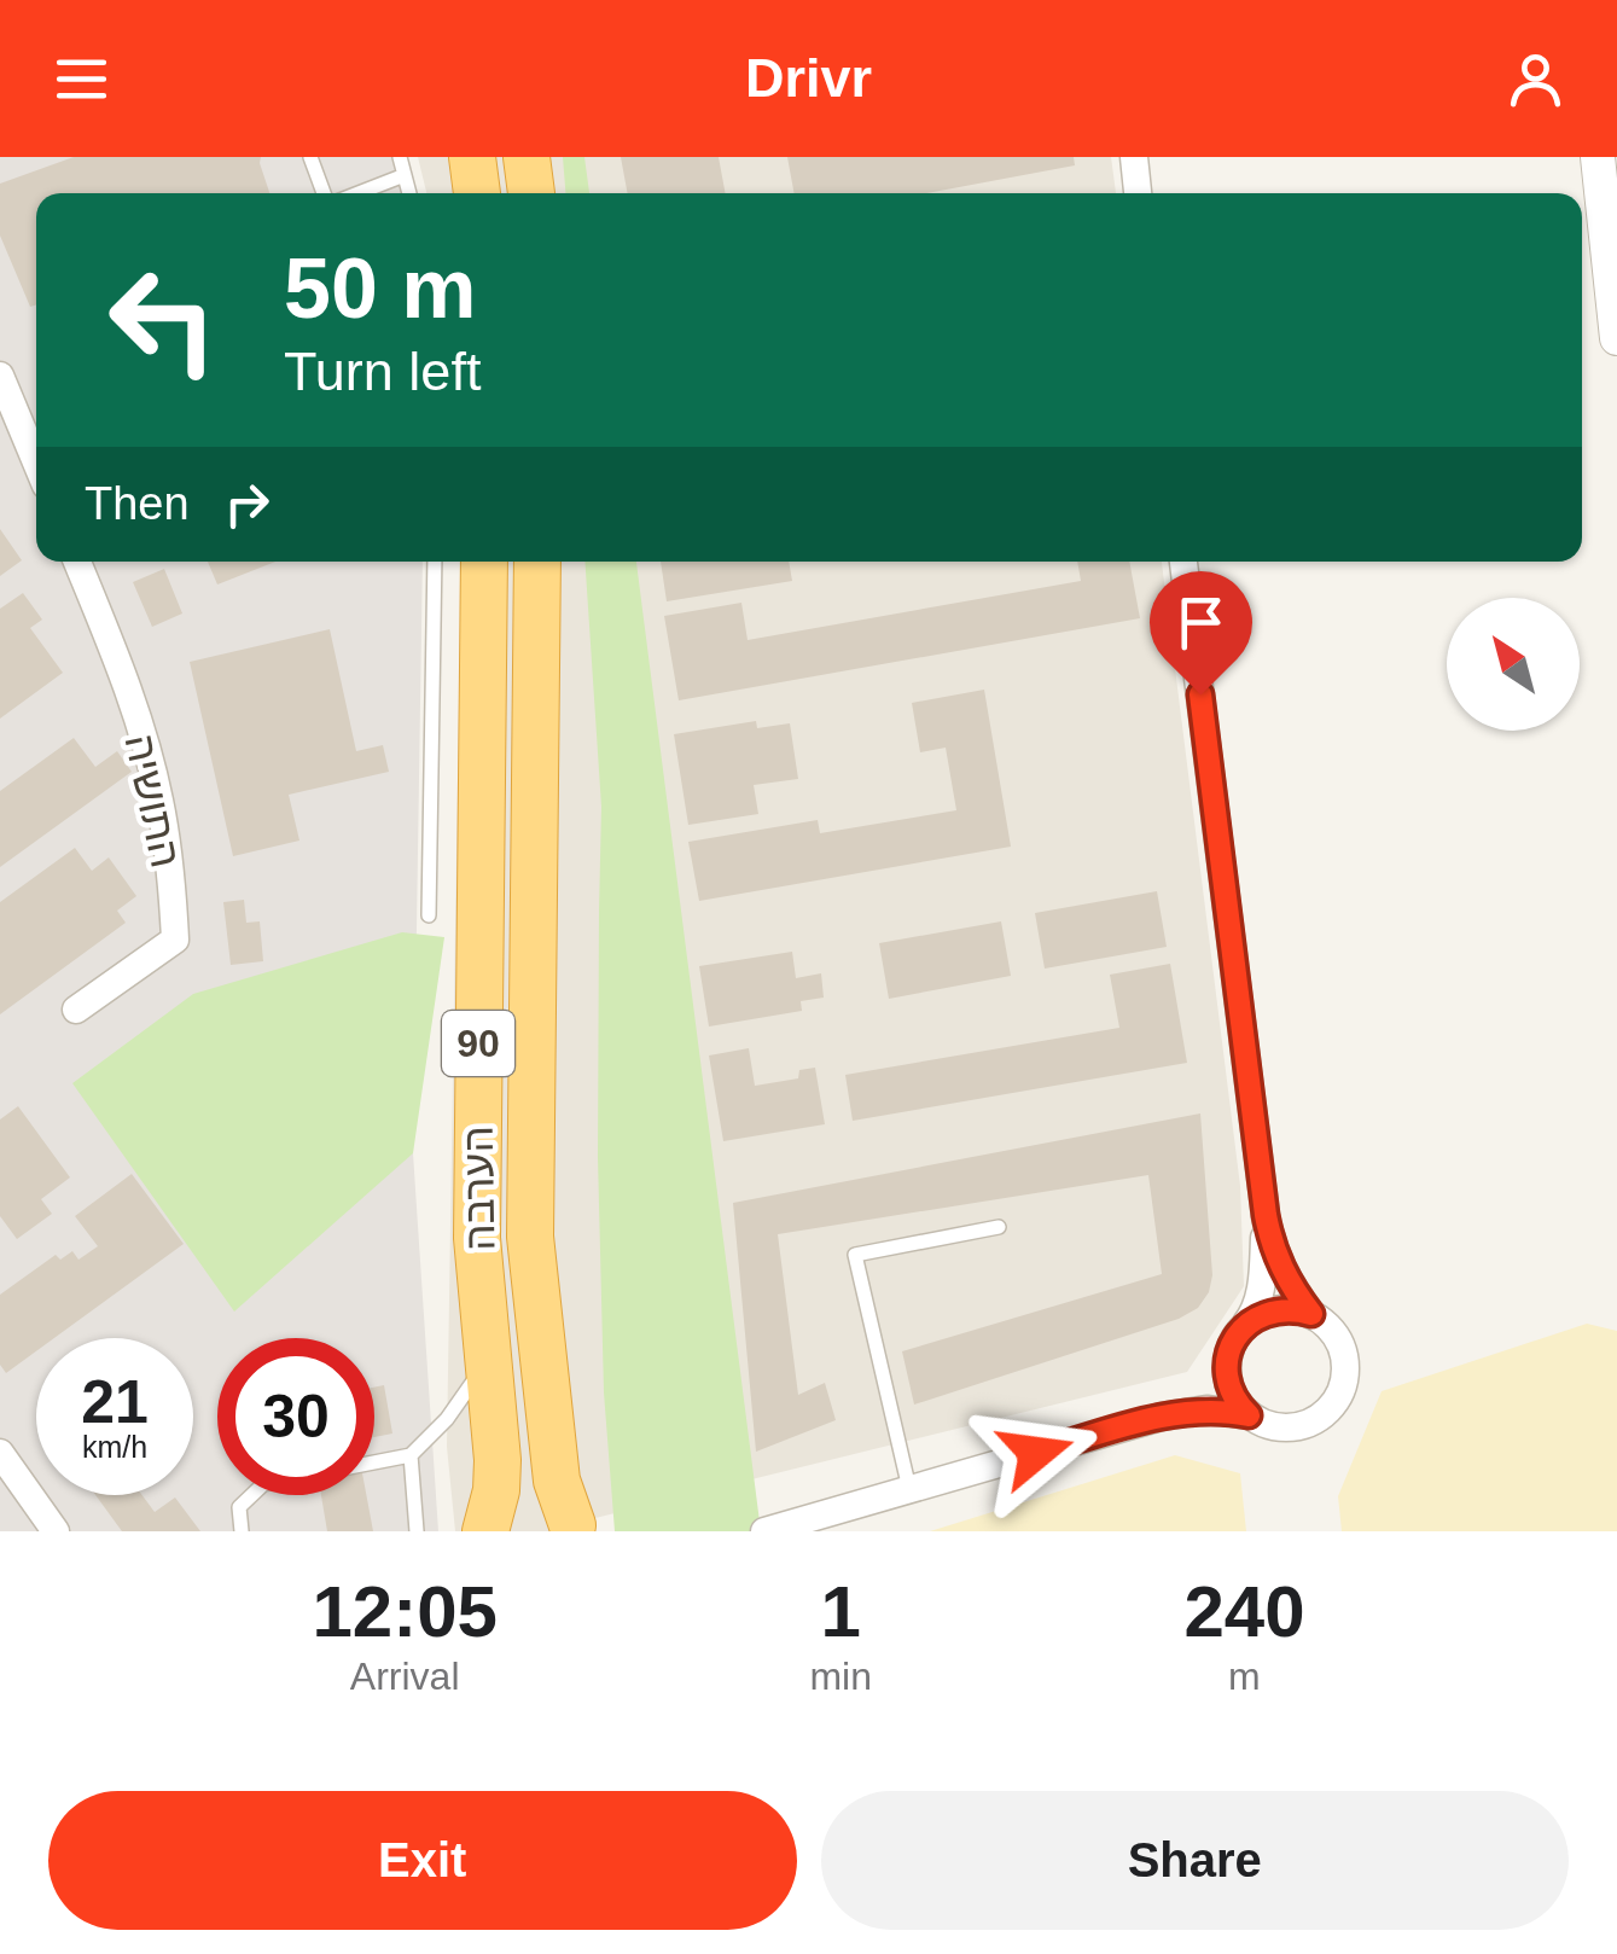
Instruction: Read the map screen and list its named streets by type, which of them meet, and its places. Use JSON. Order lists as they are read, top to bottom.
{
  "streets": {
    "highway": ["90", "הערבה"],
    "street": ["התושיה"]
  },
  "north": "top left",
  "page": {
    "header": "Drivr",
    "turn": ["50 m", "Turn left"],
    "then": "Then",
    "speed": "21 km/h",
    "limit": "30",
    "eta": [
      "12:05",
      "Arrival",
      "1",
      "min",
      "240",
      "m"
    ],
    "buttons": ["Exit", "Share"]
  }
}
